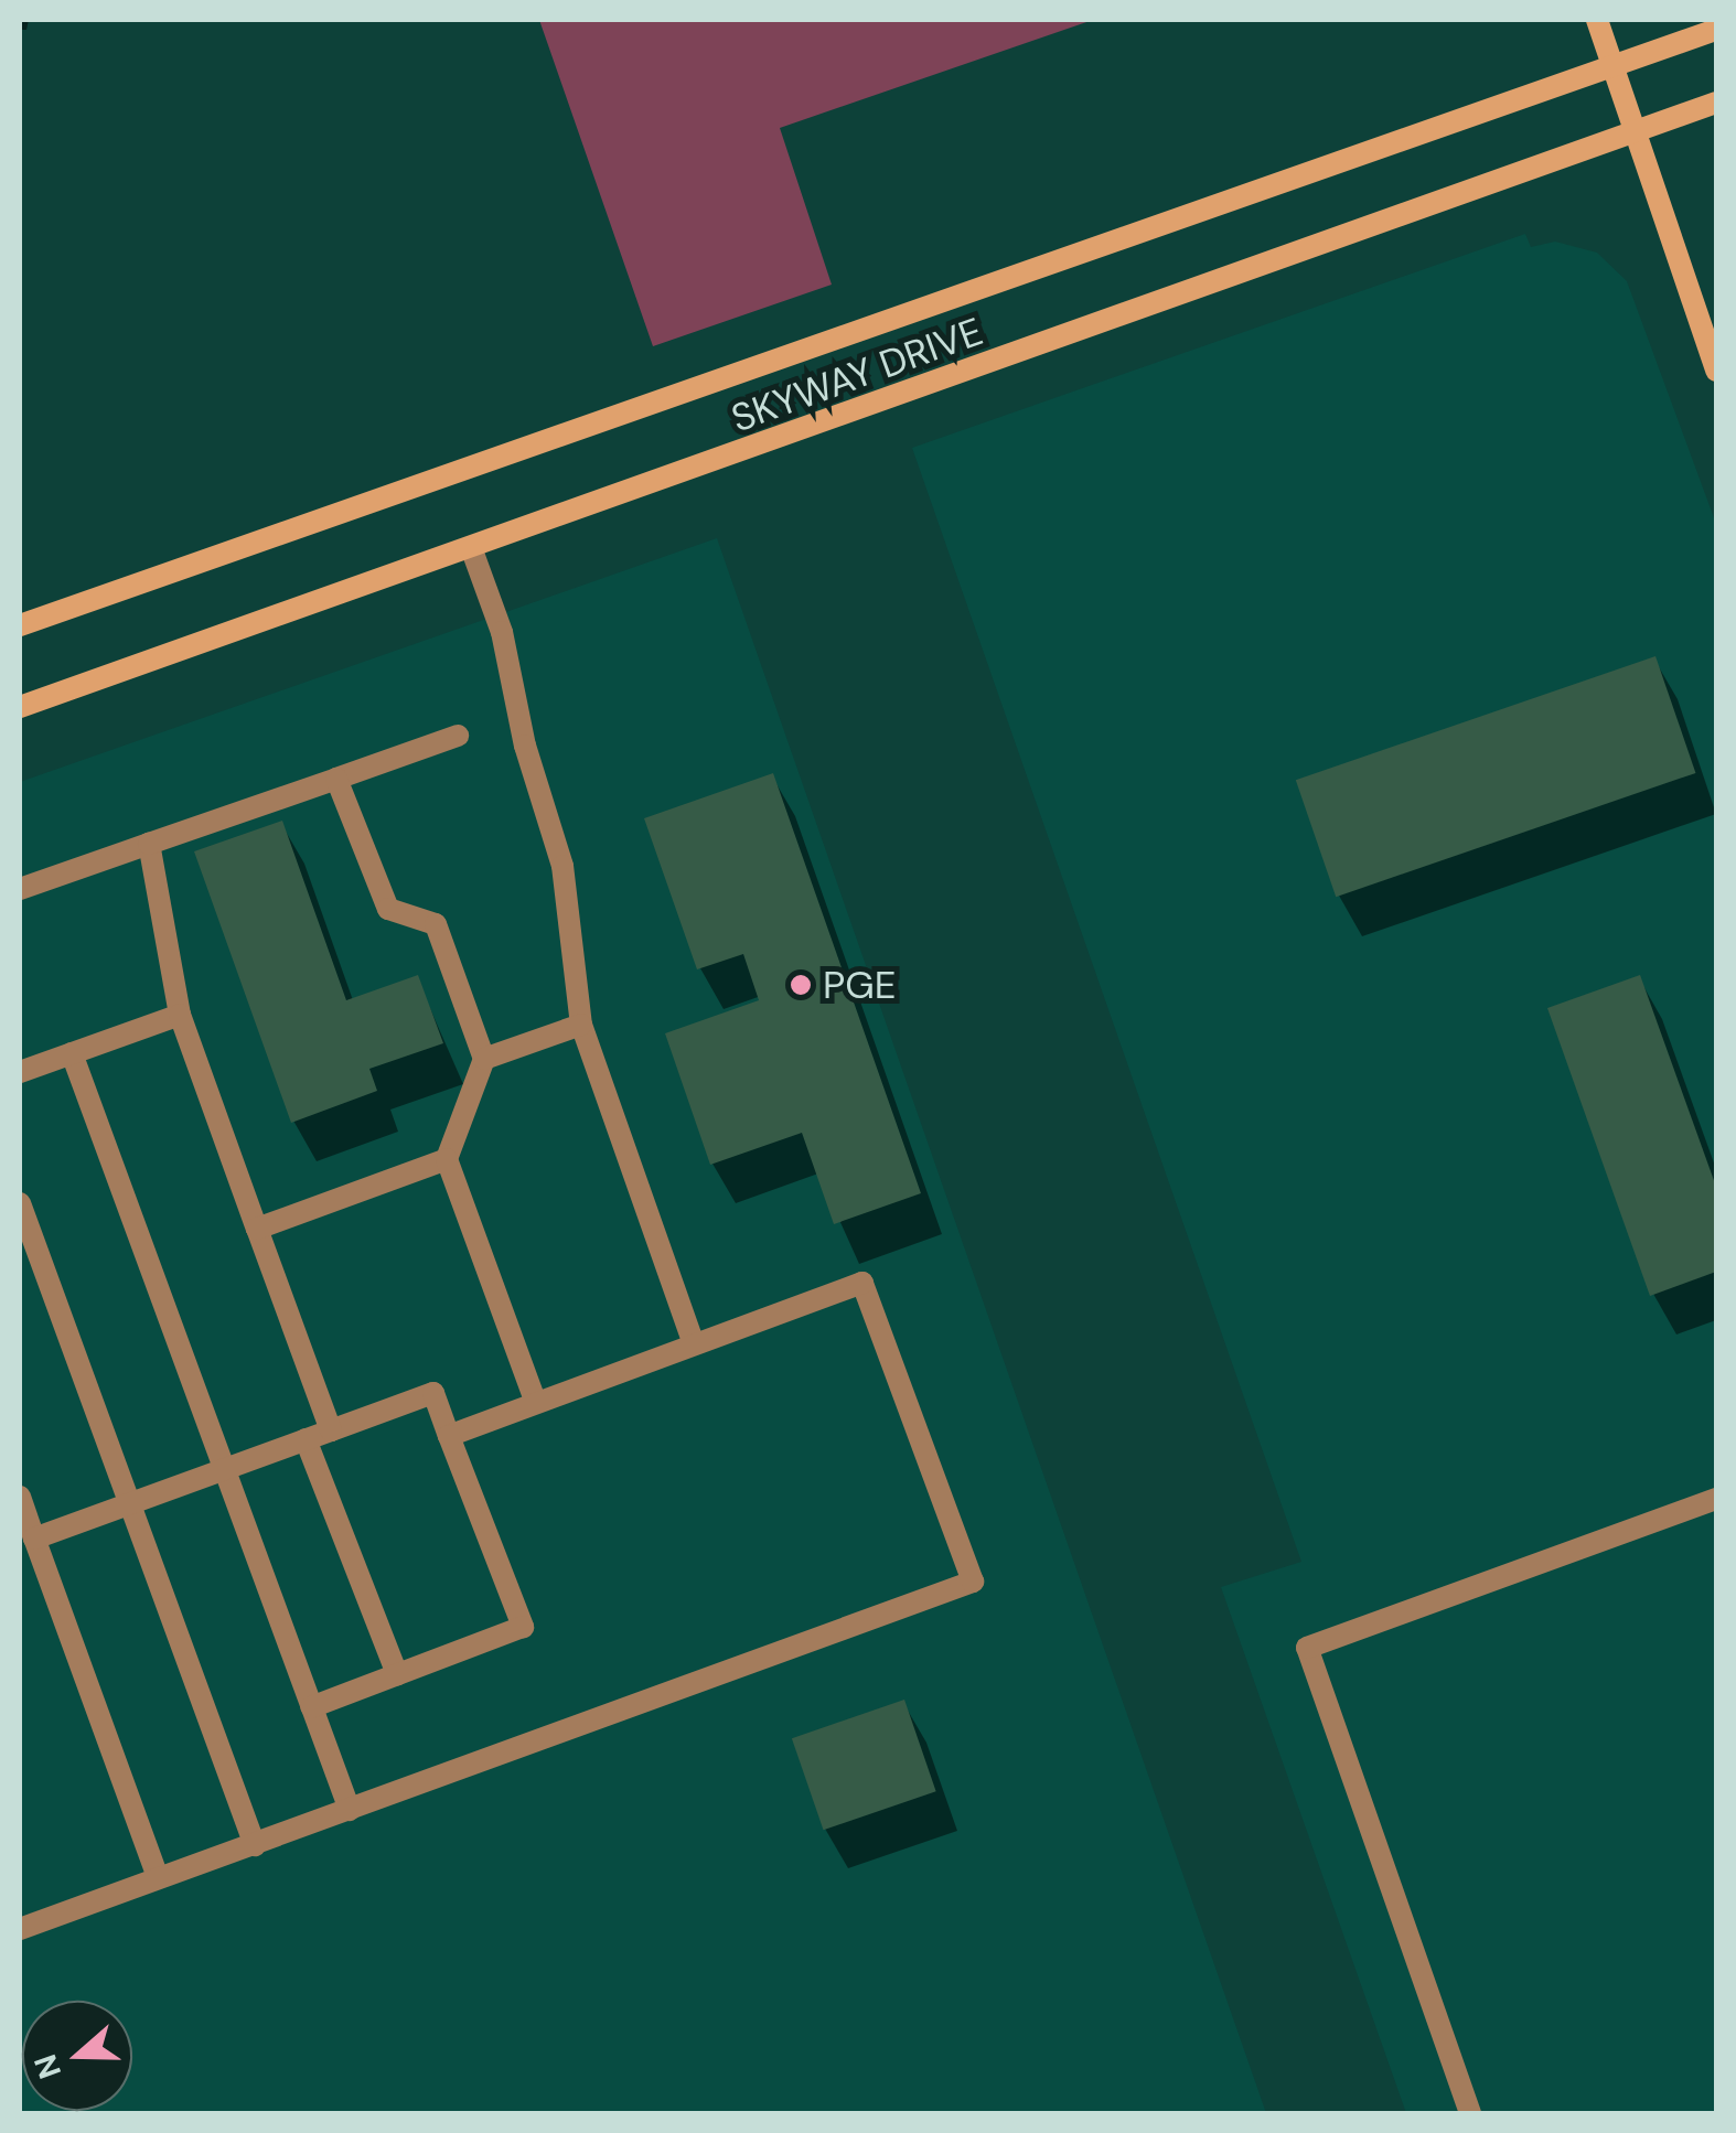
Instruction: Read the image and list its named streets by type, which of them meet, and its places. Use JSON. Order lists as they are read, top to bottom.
{
  "streets": {
    "main road": ["SKYWAY DRIVE"]
  },
  "places": ["PGE"],
  "north": "left"
}
